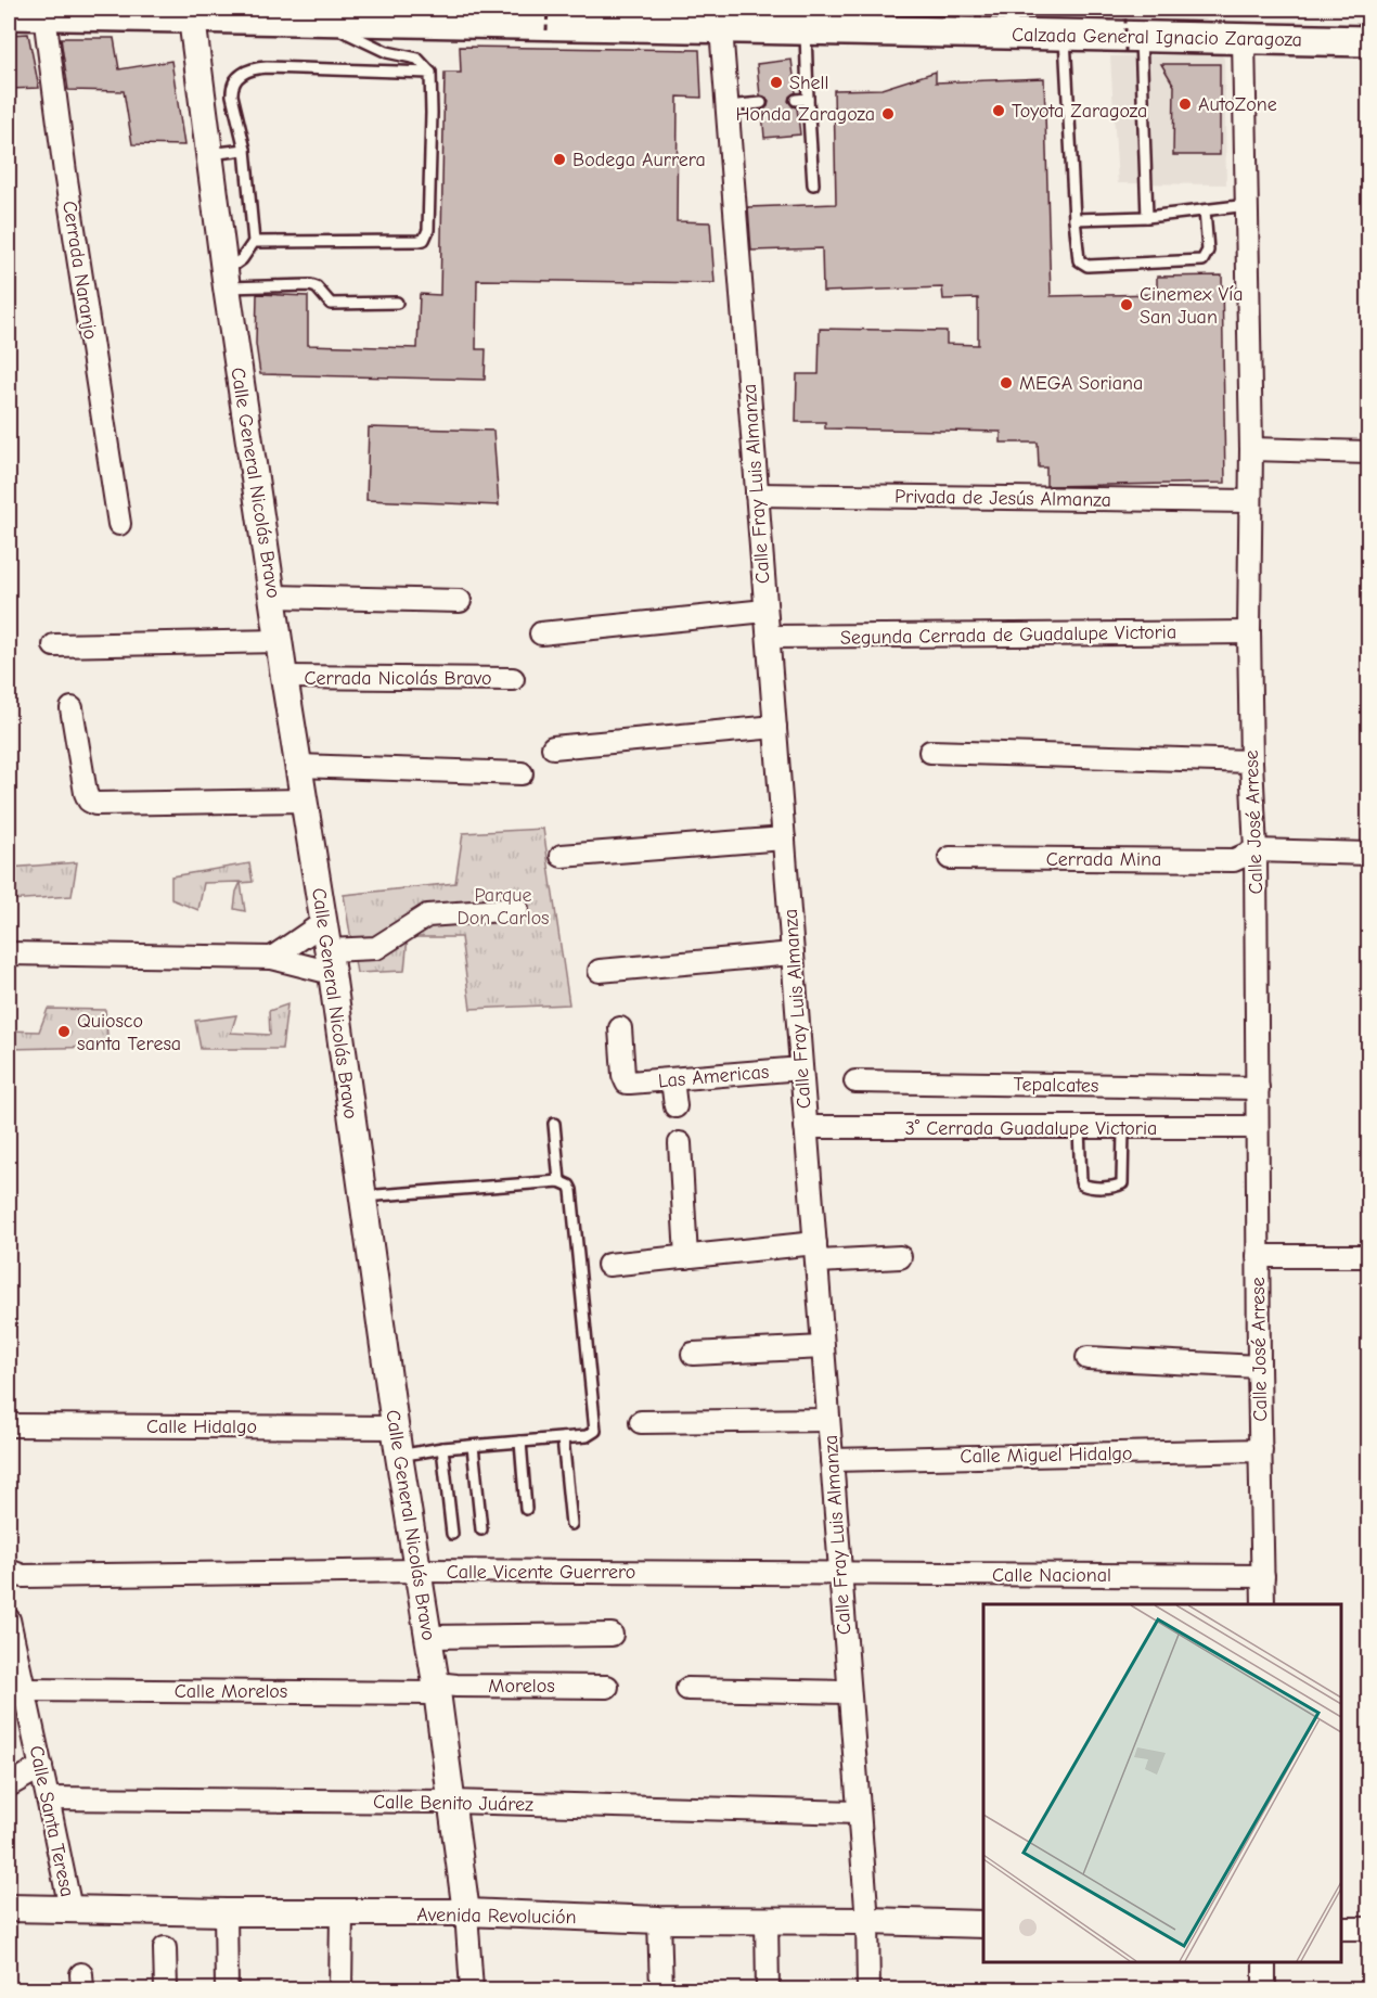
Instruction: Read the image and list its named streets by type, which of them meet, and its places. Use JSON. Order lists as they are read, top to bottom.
{
  "streets": {
    "main road": ["Calzada General Ignacio Zaragoza"],
    "street": [
      "Cerrada Naranjo",
      "Calle General Nicolás Bravo",
      "Calle Fray Luis Almanza",
      "Privada de Jesús Almanza",
      "Segunda Cerrada de Guadalupe Victoria",
      "Cerrada Nicolás Bravo",
      "Calle José Arrese",
      "Cerrada Mina",
      "Las Americas",
      "Tepalcates",
      "3˚ Cerrada Guadalupe Victoria",
      "Calle Hidalgo",
      "Calle Miguel Hidalgo",
      "Calle Vicente Guerrero",
      "Calle Nacional",
      "Morelos",
      "Calle Morelos",
      "Calle Benito Juárez",
      "Calle Santa Teresa",
      "Avenida Revolución"
    ]
  },
  "crossings": [
    ["Calzada General Ignacio Zaragoza", "Cerrada Naranjo"],
    ["Calzada General Ignacio Zaragoza", "Calle General Nicolás Bravo"],
    ["Calzada General Ignacio Zaragoza", "Calle Fray Luis Almanza"],
    ["Calzada General Ignacio Zaragoza", "Calle José Arrese"],
    ["Calle General Nicolás Bravo", "Cerrada Nicolás Bravo"],
    ["Calle General Nicolás Bravo", "Calle Hidalgo"],
    ["Calle General Nicolás Bravo", "Calle Vicente Guerrero"],
    ["Calle General Nicolás Bravo", "Morelos"],
    ["Calle General Nicolás Bravo", "Calle Morelos"],
    ["Calle General Nicolás Bravo", "Calle Benito Juárez"],
    ["Calle General Nicolás Bravo", "Avenida Revolución"],
    ["Calle Fray Luis Almanza", "Privada de Jesús Almanza"],
    ["Calle Fray Luis Almanza", "Segunda Cerrada de Guadalupe Victoria"],
    ["Calle Fray Luis Almanza", "Las Americas"],
    ["Calle Fray Luis Almanza", "3˚ Cerrada Guadalupe Victoria"],
    ["Calle Fray Luis Almanza", "Calle Miguel Hidalgo"],
    ["Calle Fray Luis Almanza", "Calle Vicente Guerrero"],
    ["Calle Fray Luis Almanza", "Calle Nacional"],
    ["Calle Fray Luis Almanza", "Calle Benito Juárez"],
    ["Calle Fray Luis Almanza", "Avenida Revolución"],
    ["Privada de Jesús Almanza", "Calle José Arrese"],
    ["Segunda Cerrada de Guadalupe Victoria", "Calle José Arrese"],
    ["Calle José Arrese", "Cerrada Mina"],
    ["Calle José Arrese", "Tepalcates"],
    ["Calle José Arrese", "3˚ Cerrada Guadalupe Victoria"],
    ["Calle José Arrese", "Calle Miguel Hidalgo"],
    ["Calle José Arrese", "Calle Nacional"],
    ["Calle Vicente Guerrero", "Calle Nacional"],
    ["Morelos", "Calle Morelos"],
    ["Calle Morelos", "Calle Santa Teresa"],
    ["Calle Benito Juárez", "Calle Santa Teresa"],
    ["Calle Santa Teresa", "Avenida Revolución"]
  ],
  "parks": ["Parque Don Carlos"],
  "places": [
    "Shell",
    "AutoZone",
    "Toyota Zaragoza",
    "Honda Zaragoza",
    "Bodega Aurrera",
    "Cinemex Vía San Juan",
    "MEGA Soriana",
    "Quiosco santa Teresa"
  ]
}
